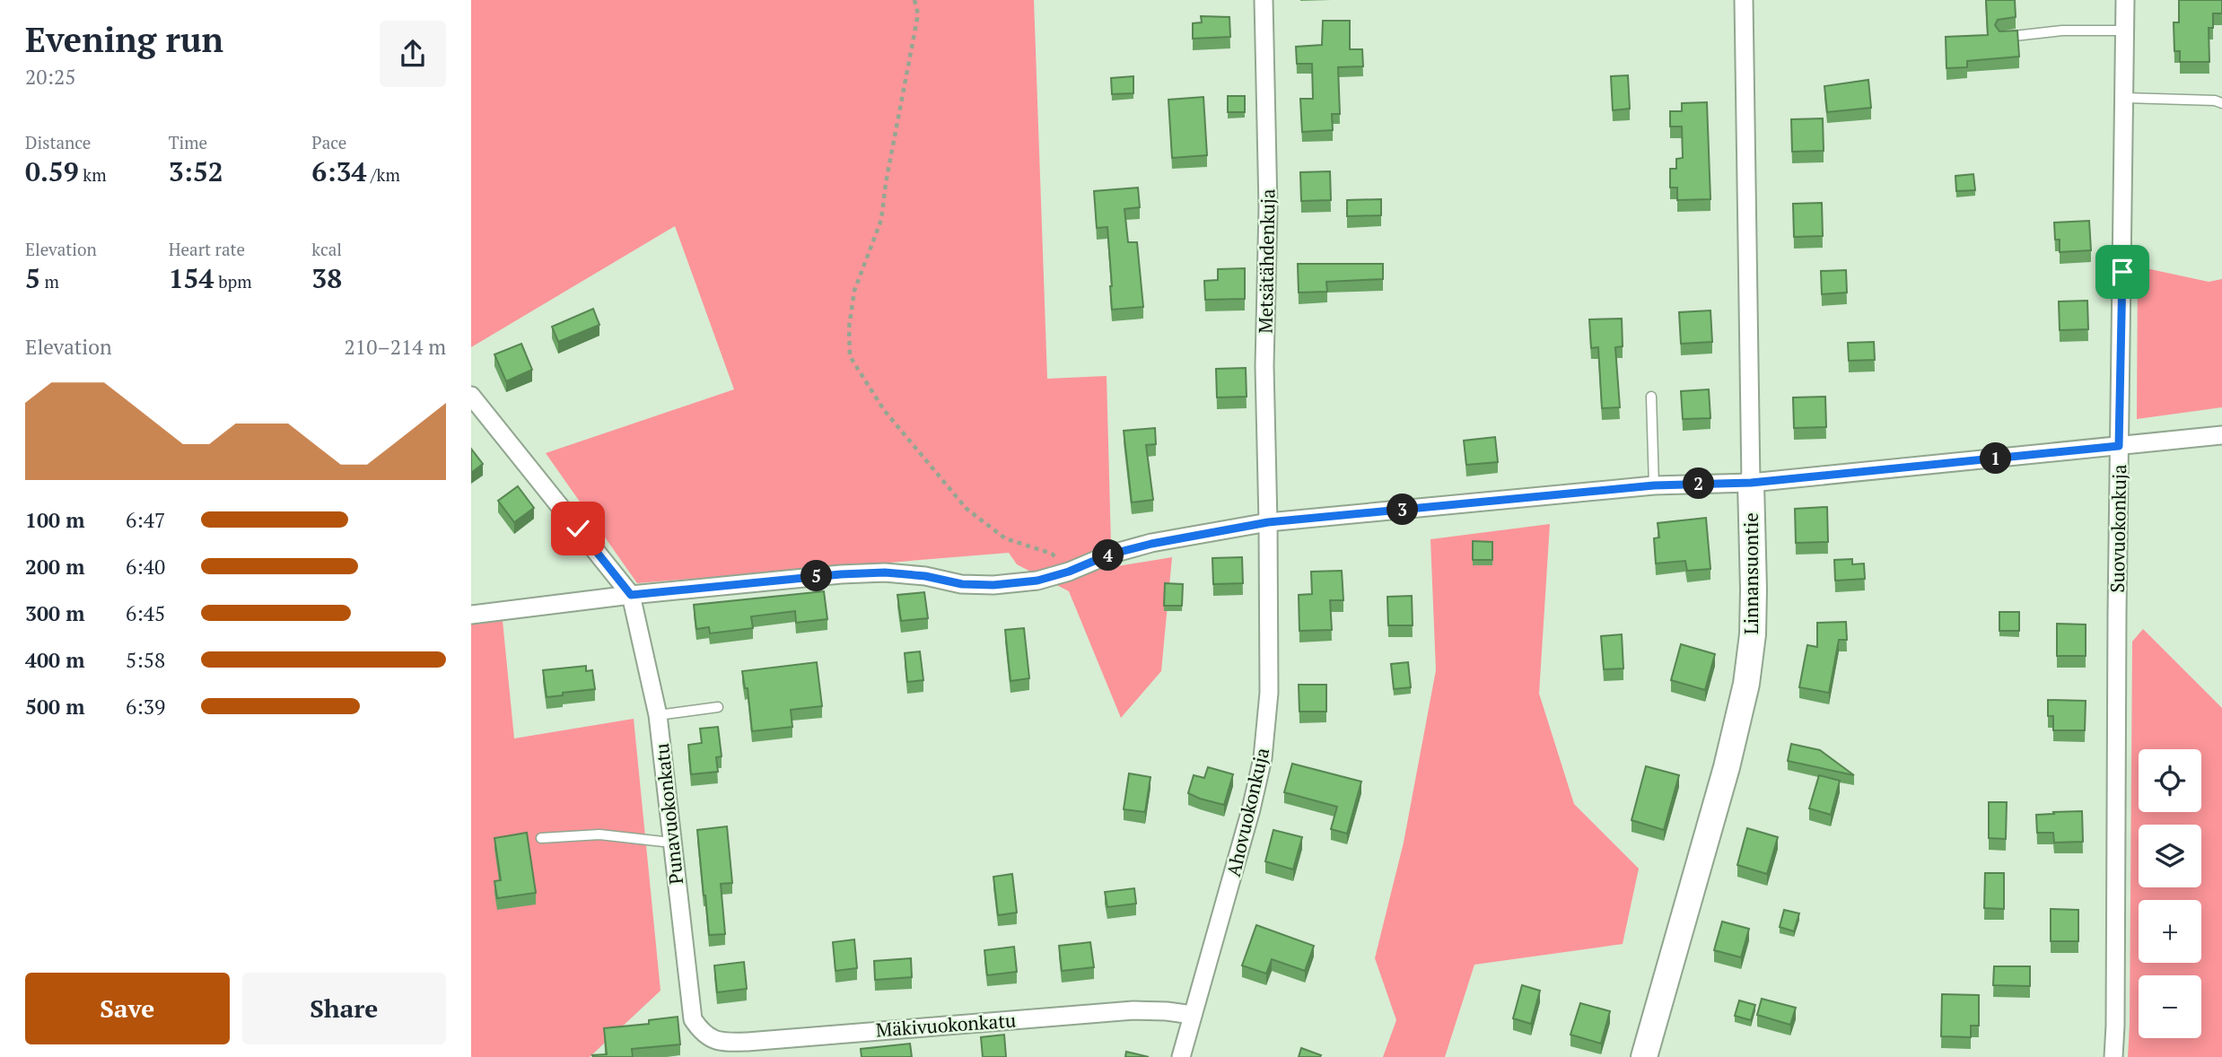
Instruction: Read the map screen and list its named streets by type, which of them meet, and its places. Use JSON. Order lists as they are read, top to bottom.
{
  "streets": {
    "street": [
      "Metsätähdenkuja",
      "Suovuokonkuja",
      "Linnansuontie",
      "Ahovuokonkuja",
      "Punavuokonkatu",
      "Mäkivuokonkatu"
    ]
  },
  "crossings": [
    ["Metsätähdenkuja", "Ahovuokonkuja"],
    ["Ahovuokonkuja", "Mäkivuokonkatu"],
    ["Punavuokonkatu", "Mäkivuokonkatu"]
  ],
  "page": {
    "heading": ["Evening run", "20:25"],
    "stats": [
      ["Distance", "0.59 km"],
      ["Time", "3:52"],
      ["Pace", "6:34 /km"],
      ["Elevation", "5 m"],
      ["Heart rate", "154 bpm"],
      ["kcal", "38"]
    ],
    "chart": ["Elevation", "210–214 m"],
    "pins": [
      "1",
      "2",
      "3",
      "4",
      "5"
    ],
    "list": [
      {
        "name": "100 m",
        "note": "6:47"
      },
      {
        "name": "200 m",
        "note": "6:40"
      },
      {
        "name": "300 m",
        "note": "6:45"
      },
      {
        "name": "400 m",
        "note": "5:58"
      },
      {
        "name": "500 m",
        "note": "6:39"
      }
    ],
    "map_buttons": ["+", "−"],
    "buttons": ["Save", "Share"]
  }
}
